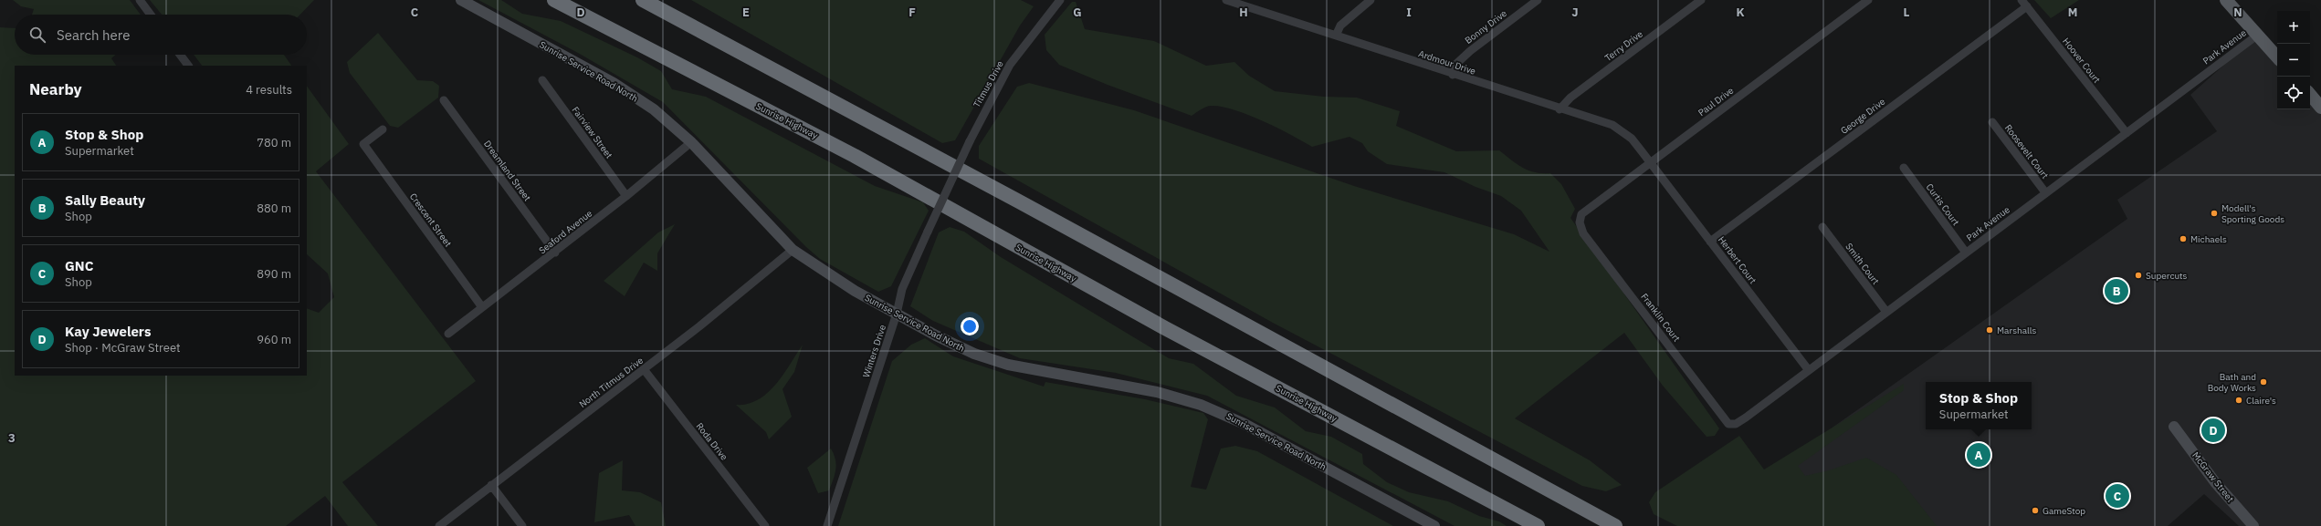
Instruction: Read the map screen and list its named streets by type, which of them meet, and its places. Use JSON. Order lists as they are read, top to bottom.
{
  "streets": {
    "highway": ["Sunrise Highway"],
    "street": [
      "Bonny Drive",
      "Terry Drive",
      "Park Avenue",
      "Hoover Court",
      "Ardmour Drive",
      "Sunrise Service Road North",
      "Titmus Drive",
      "Paul Drive",
      "George Drive",
      "Fairview Street",
      "Roosevelt Court",
      "Dreamland Street",
      "Curtis Court",
      "Crescent Street",
      "Seaford Avenue",
      "Herbert Court",
      "Smith Court",
      "Franklin Court",
      "Winters Drive",
      "North Titmus Drive",
      "Roda Drive",
      "McGraw Street"
    ]
  },
  "crossings": [
    ["Bonny Drive", "Ardmour Drive"],
    ["Terry Drive", "Ardmour Drive"],
    ["Park Avenue", "Hoover Court"],
    ["Park Avenue", "Roosevelt Court"],
    ["Park Avenue", "Curtis Court"],
    ["Park Avenue", "Herbert Court"],
    ["Park Avenue", "Smith Court"],
    ["Park Avenue", "Franklin Court"],
    ["Hoover Court", "George Drive"],
    ["Ardmour Drive", "Paul Drive"],
    ["Ardmour Drive", "Herbert Court"],
    ["Sunrise Service Road North", "Seaford Avenue"],
    ["Sunrise Service Road North", "Winters Drive"],
    ["Sunrise Service Road North", "North Titmus Drive"],
    ["Titmus Drive", "Winters Drive"],
    ["Paul Drive", "Herbert Court"],
    ["Paul Drive", "Franklin Court"],
    ["George Drive", "Herbert Court"],
    ["Fairview Street", "Seaford Avenue"],
    ["Dreamland Street", "Seaford Avenue"],
    ["Crescent Street", "Seaford Avenue"],
    ["North Titmus Drive", "Roda Drive"]
  ],
  "places": [
    "Modell's Sporting Goods",
    "Michaels",
    "Supercuts",
    "Marshalls",
    "Bath and Body Works",
    "Claire's",
    "GameStop"
  ],
  "page": {
    "map_buttons": ["+", "−"],
    "search": "Search here",
    "heading": ["Nearby", "4 results"],
    "list": [
      {
        "mark": "A",
        "name": "Stop & Shop",
        "note": "Supermarket",
        "value": "780 m"
      },
      {
        "mark": "B",
        "name": "Sally Beauty",
        "note": "Shop",
        "value": "880 m"
      },
      {
        "mark": "C",
        "name": "GNC",
        "note": "Shop",
        "value": "890 m"
      },
      {
        "mark": "D",
        "name": "Kay Jewelers",
        "note": "Shop · McGraw Street",
        "value": "960 m"
      }
    ],
    "pins": [
      "B",
      "D",
      "A",
      "C"
    ],
    "popup": ["Stop & Shop", "Supermarket"]
  },
  "grid": {
    "columns": [
      "C",
      "D",
      "E",
      "F",
      "G",
      "H",
      "I",
      "J",
      "K",
      "L",
      "M",
      "N"
    ],
    "rows": ["3"]
  }
}
